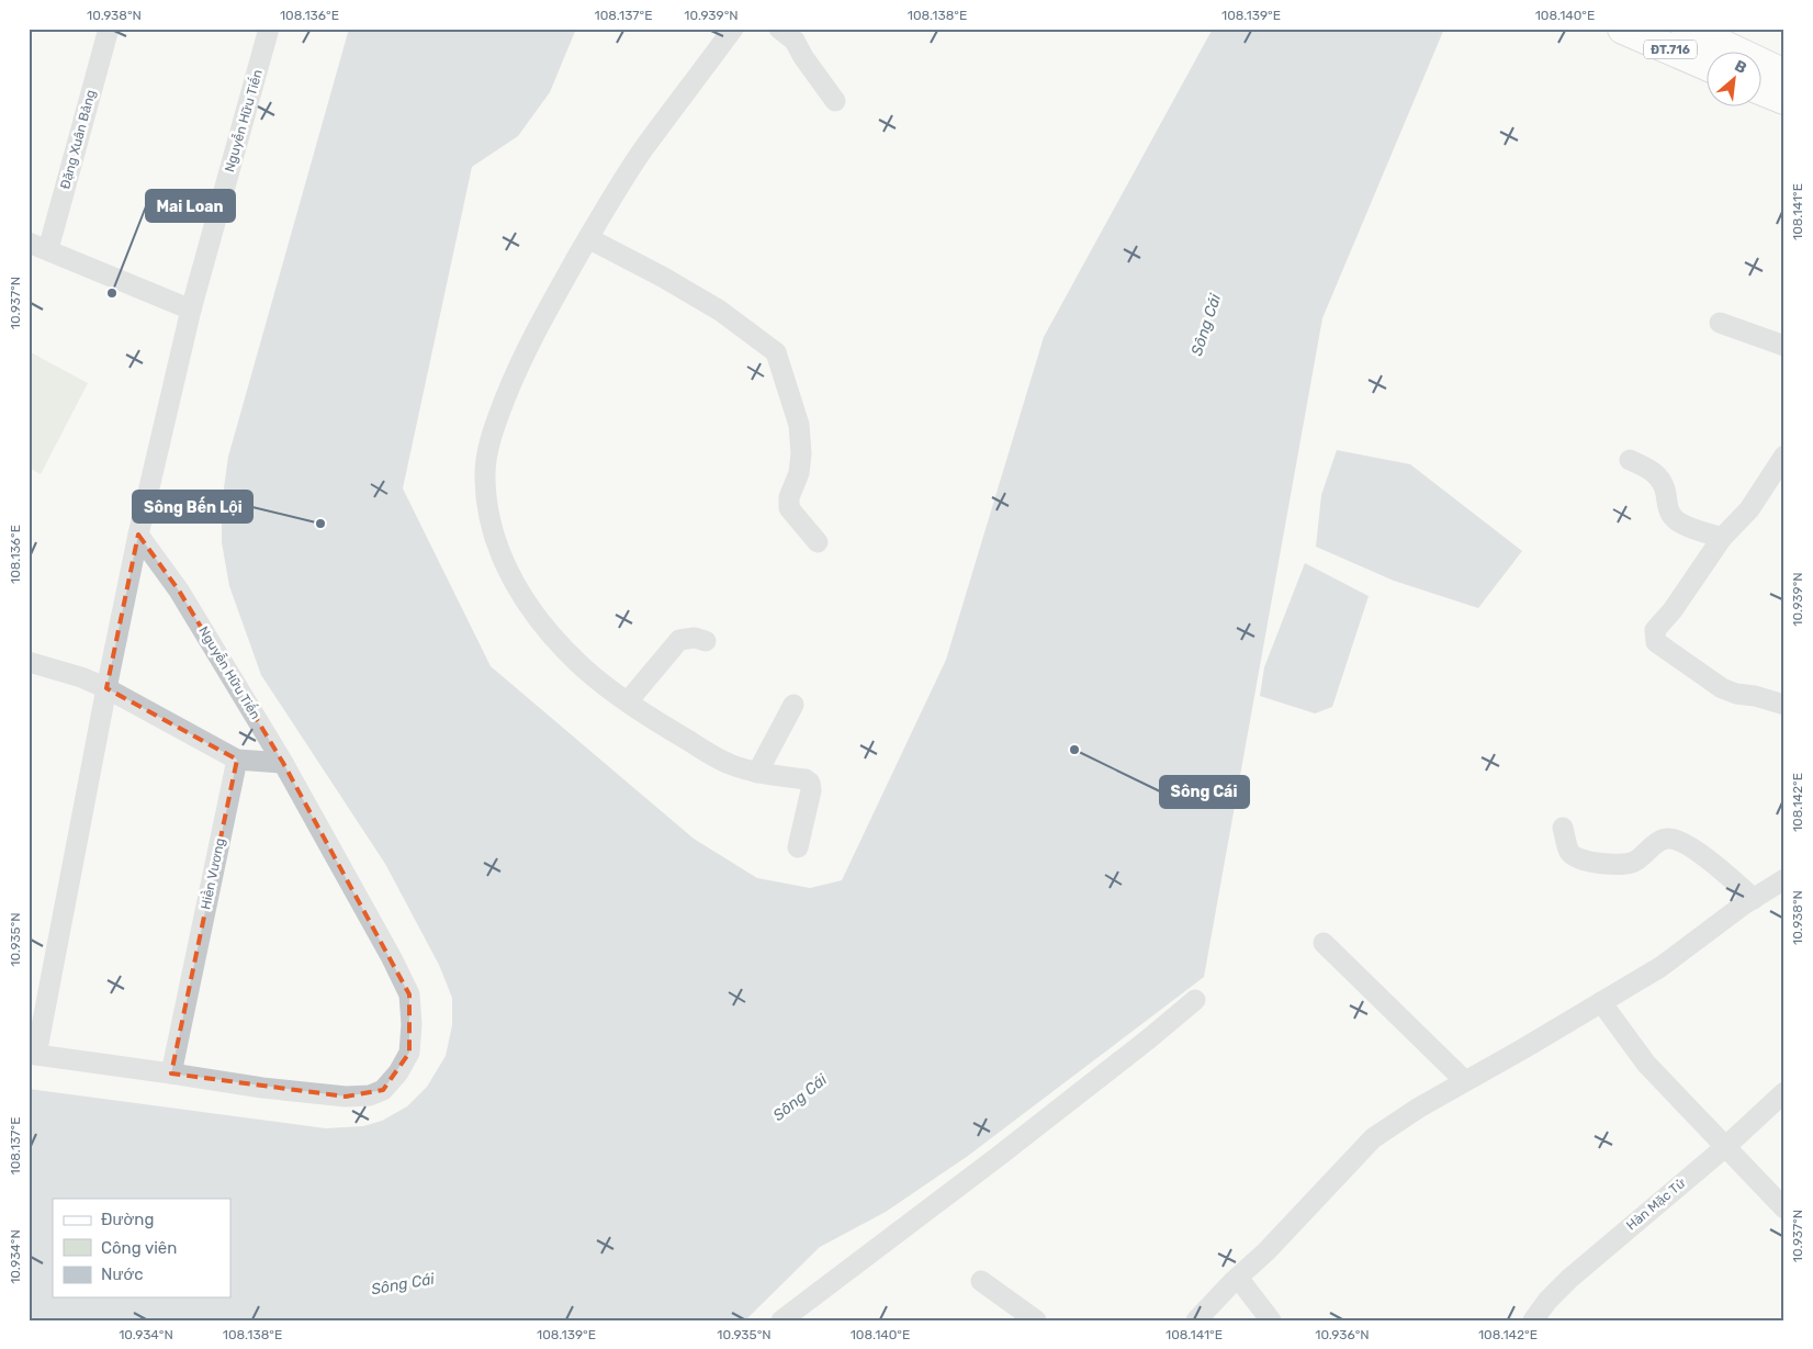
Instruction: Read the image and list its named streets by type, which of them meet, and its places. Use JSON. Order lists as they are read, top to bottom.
{
  "streets": {
    "main road": ["ĐT.716"],
    "street": [
      "Nguyễn Hữu Tiến",
      "Đặng Xuân Bảng",
      "Hiền Vương",
      "Hàn Mặc Tử"
    ]
  },
  "crossings": [
    ["Nguyễn Hữu Tiến", "Hiền Vương"]
  ],
  "water": ["Sông Cái"],
  "places": ["Mai Loan", "Sông Bến Lội", "Sông Cái"],
  "legend": ["Đường", "Công viên", "Nước"],
  "north": "top right",
  "coordinates": [
    "10.938°N",
    "108.136°E",
    "108.137°E",
    "10.939°N",
    "108.138°E",
    "108.139°E",
    "108.140°E",
    "108.141°E",
    "10.937°N",
    "108.142°E",
    "10.935°N",
    "10.934°N",
    "10.936°N"
  ]
}
